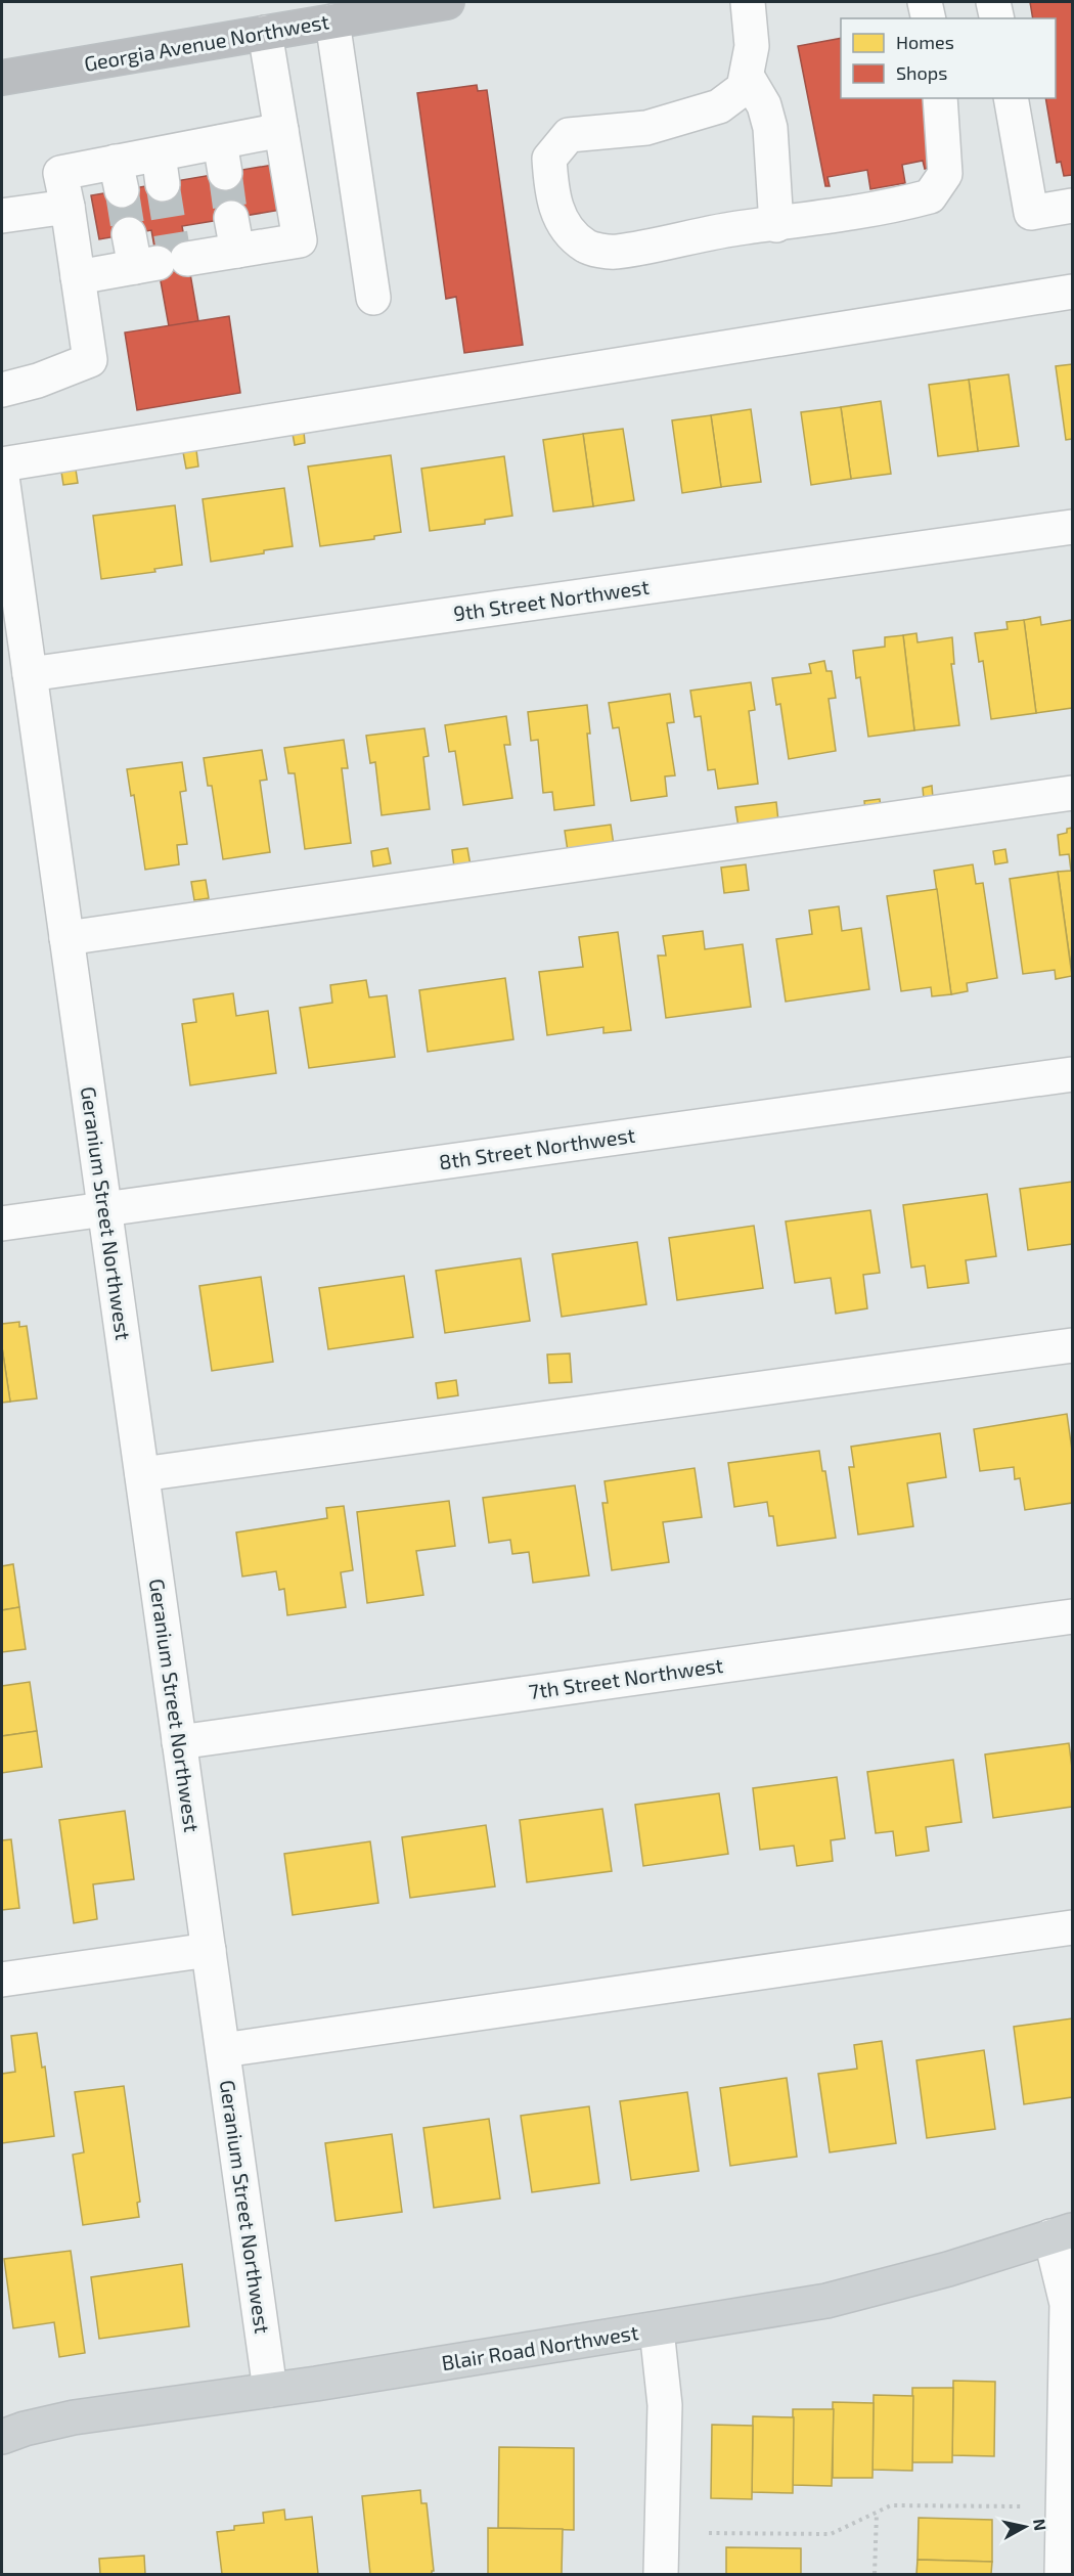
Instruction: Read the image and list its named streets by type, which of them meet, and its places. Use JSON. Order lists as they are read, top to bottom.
{
  "streets": {
    "highway": ["Georgia Avenue Northwest"],
    "main road": ["Blair Road Northwest"],
    "street": [
      "9th Street Northwest",
      "8th Street Northwest",
      "Geranium Street Northwest",
      "7th Street Northwest"
    ]
  },
  "crossings": [
    ["9th Street Northwest", "Geranium Street Northwest"],
    ["8th Street Northwest", "Geranium Street Northwest"],
    ["Geranium Street Northwest", "7th Street Northwest"],
    ["Geranium Street Northwest", "Blair Road Northwest"]
  ],
  "legend": ["Homes", "Shops"],
  "north": "right"
}
